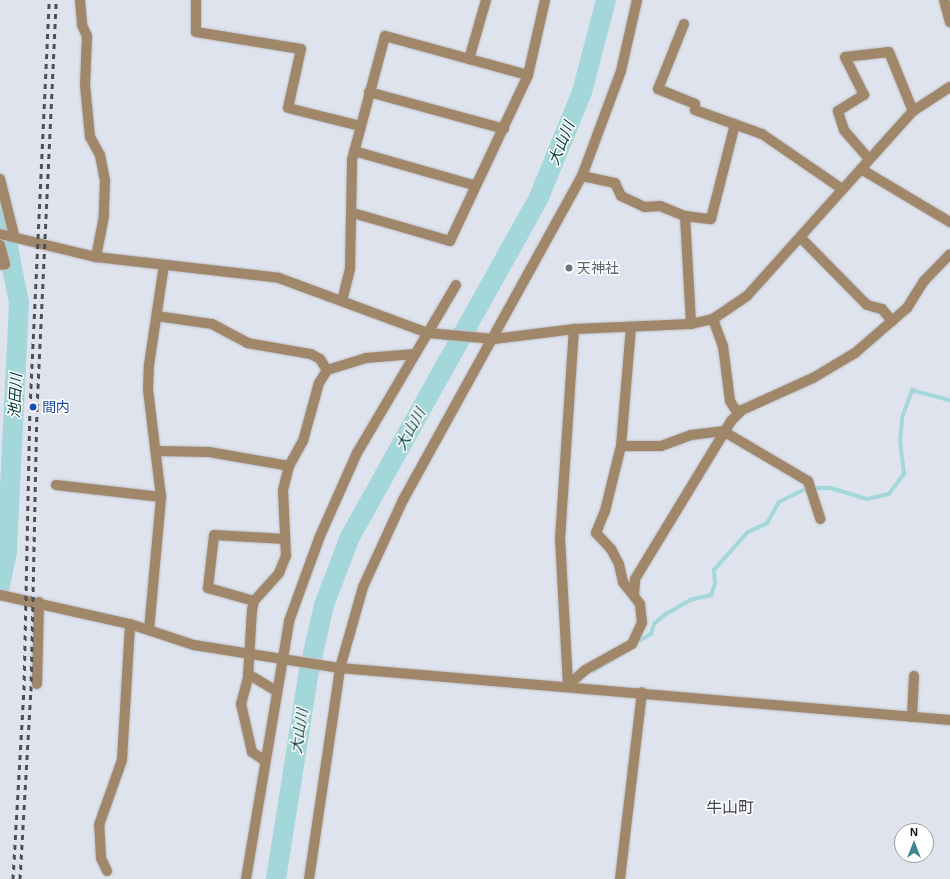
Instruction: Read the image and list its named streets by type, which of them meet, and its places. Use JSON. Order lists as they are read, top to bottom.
{
  "districts": ["牛山町"],
  "water": ["大山川", "池田川"],
  "places": ["天神社", "間内"],
  "north": "top"
}
